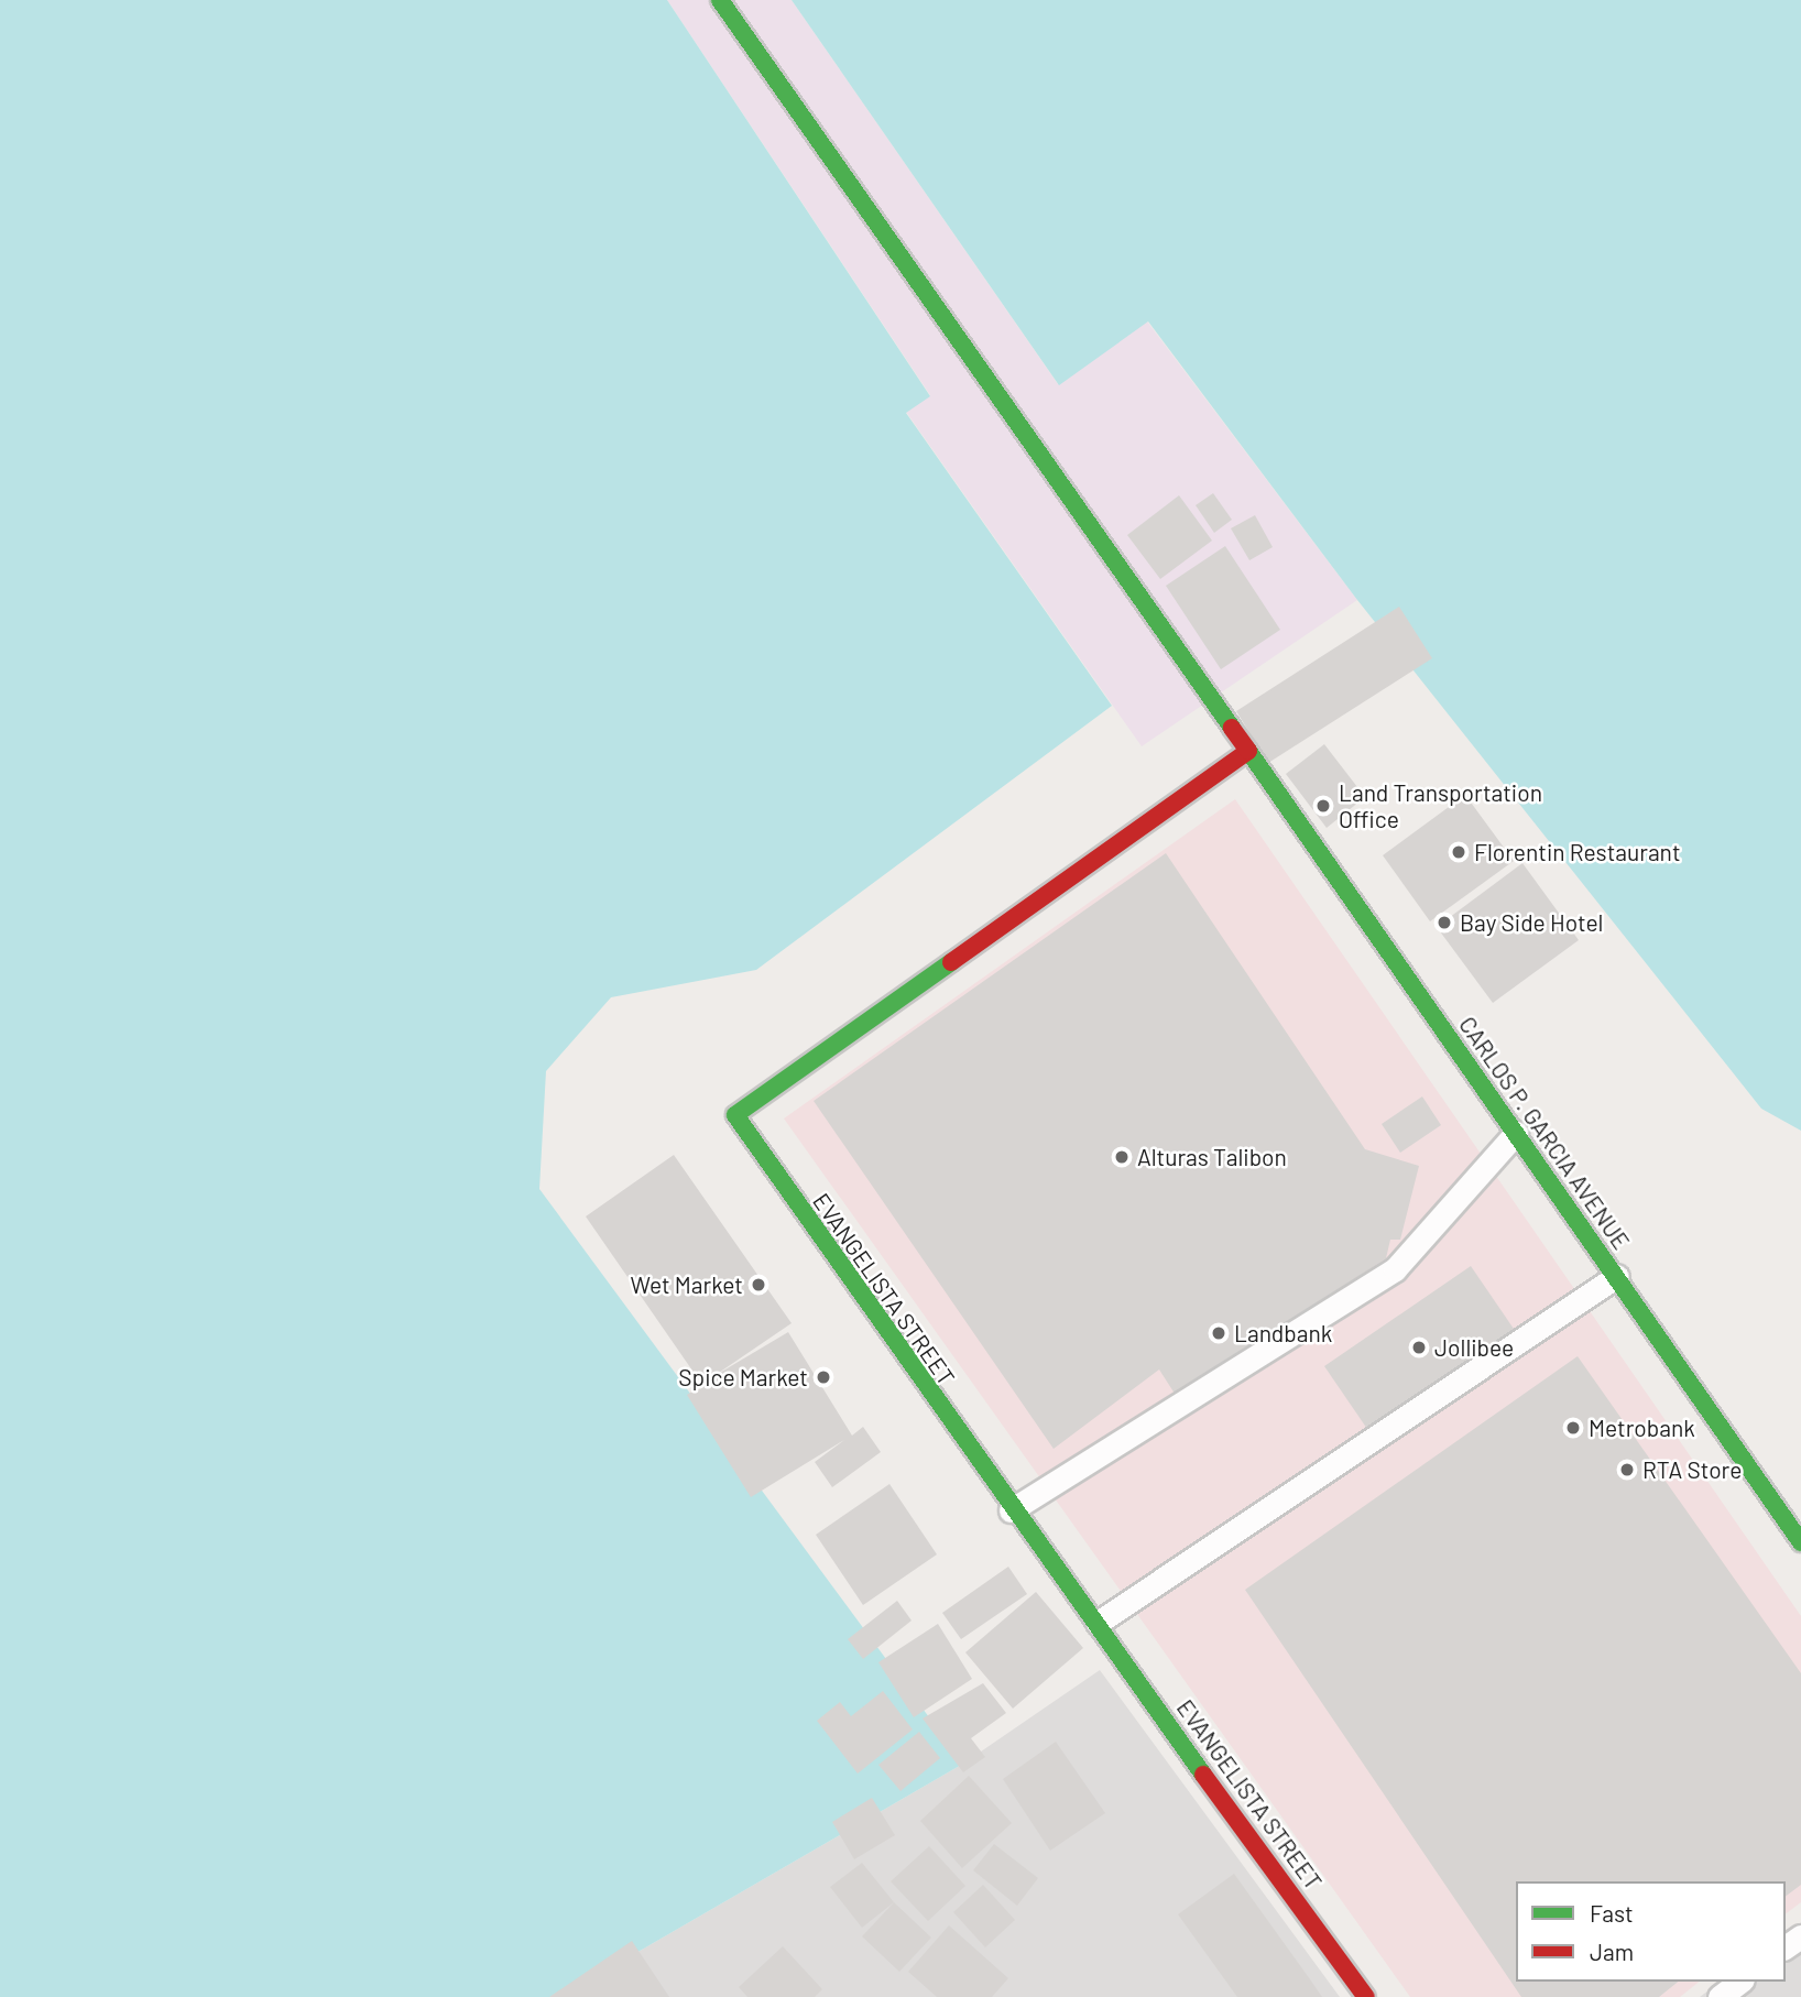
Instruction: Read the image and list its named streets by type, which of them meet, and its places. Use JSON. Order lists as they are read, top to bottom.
{
  "streets": {
    "main road": ["CARLOS P. GARCIA AVENUE", "EVANGELISTA STREET"]
  },
  "crossings": [
    ["CARLOS P. GARCIA AVENUE", "EVANGELISTA STREET"]
  ],
  "places": [
    "Land Transportation Office",
    "Florentin Restaurant",
    "Bay Side Hotel",
    "Alturas Talibon",
    "Wet Market",
    "Landbank",
    "Jollibee",
    "Spice Market",
    "Metrobank",
    "RTA Store"
  ],
  "legend": ["Fast", "Jam"]
}
